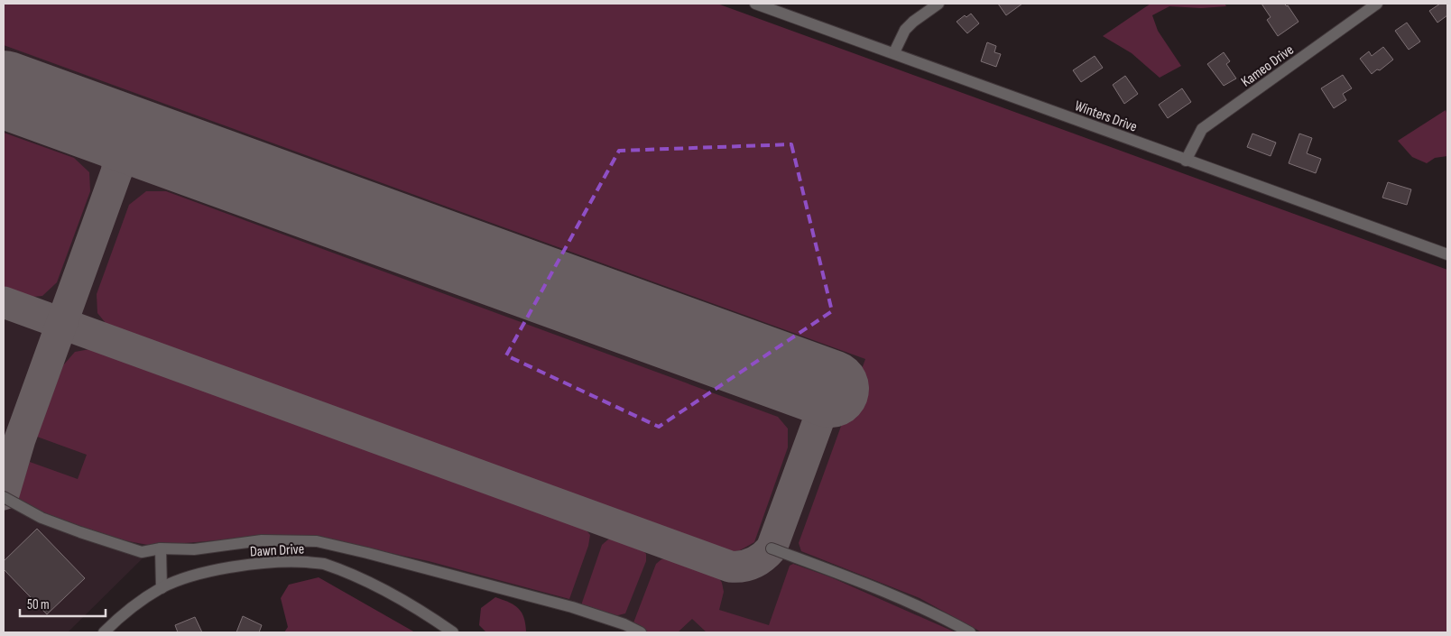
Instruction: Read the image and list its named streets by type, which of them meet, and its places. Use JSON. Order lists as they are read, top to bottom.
{
  "streets": {
    "street": ["Kameo Drive", "Winters Drive", "Dawn Drive"]
  },
  "crossings": [
    ["Kameo Drive", "Winters Drive"]
  ],
  "scale_bar": "50 m"
}
